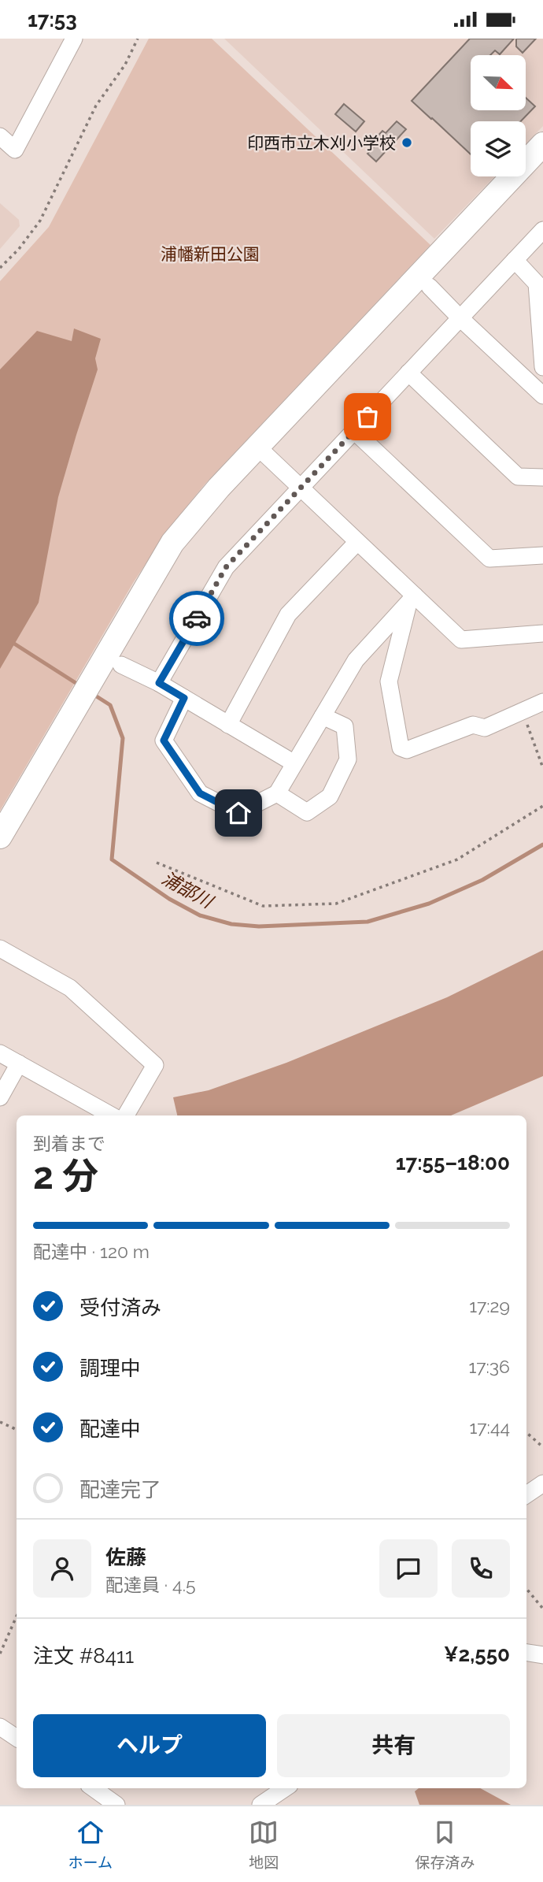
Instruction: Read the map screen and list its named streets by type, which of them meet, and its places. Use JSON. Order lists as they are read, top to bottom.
{
  "water": ["浦部川"],
  "parks": ["浦幡新田公園"],
  "places": ["印西市立木刈小学校"],
  "north": "bottom right",
  "page": {
    "status": "17:53",
    "heading": ["2 分", "到着まで", "17:55–18:00"],
    "panel": [
      "佐藤",
      "配達員 · 4.5",
      "注文 #8411",
      "¥2,550"
    ],
    "bar": "配達中 · 120 m",
    "list": [
      ["受付済み", "17:29"],
      ["調理中", "17:36"],
      ["配達中", "17:44"],
      "配達完了"
    ],
    "buttons": ["ヘルプ", "共有"],
    "tabs": ["ホーム", "地図", "保存済み"]
  }
}
